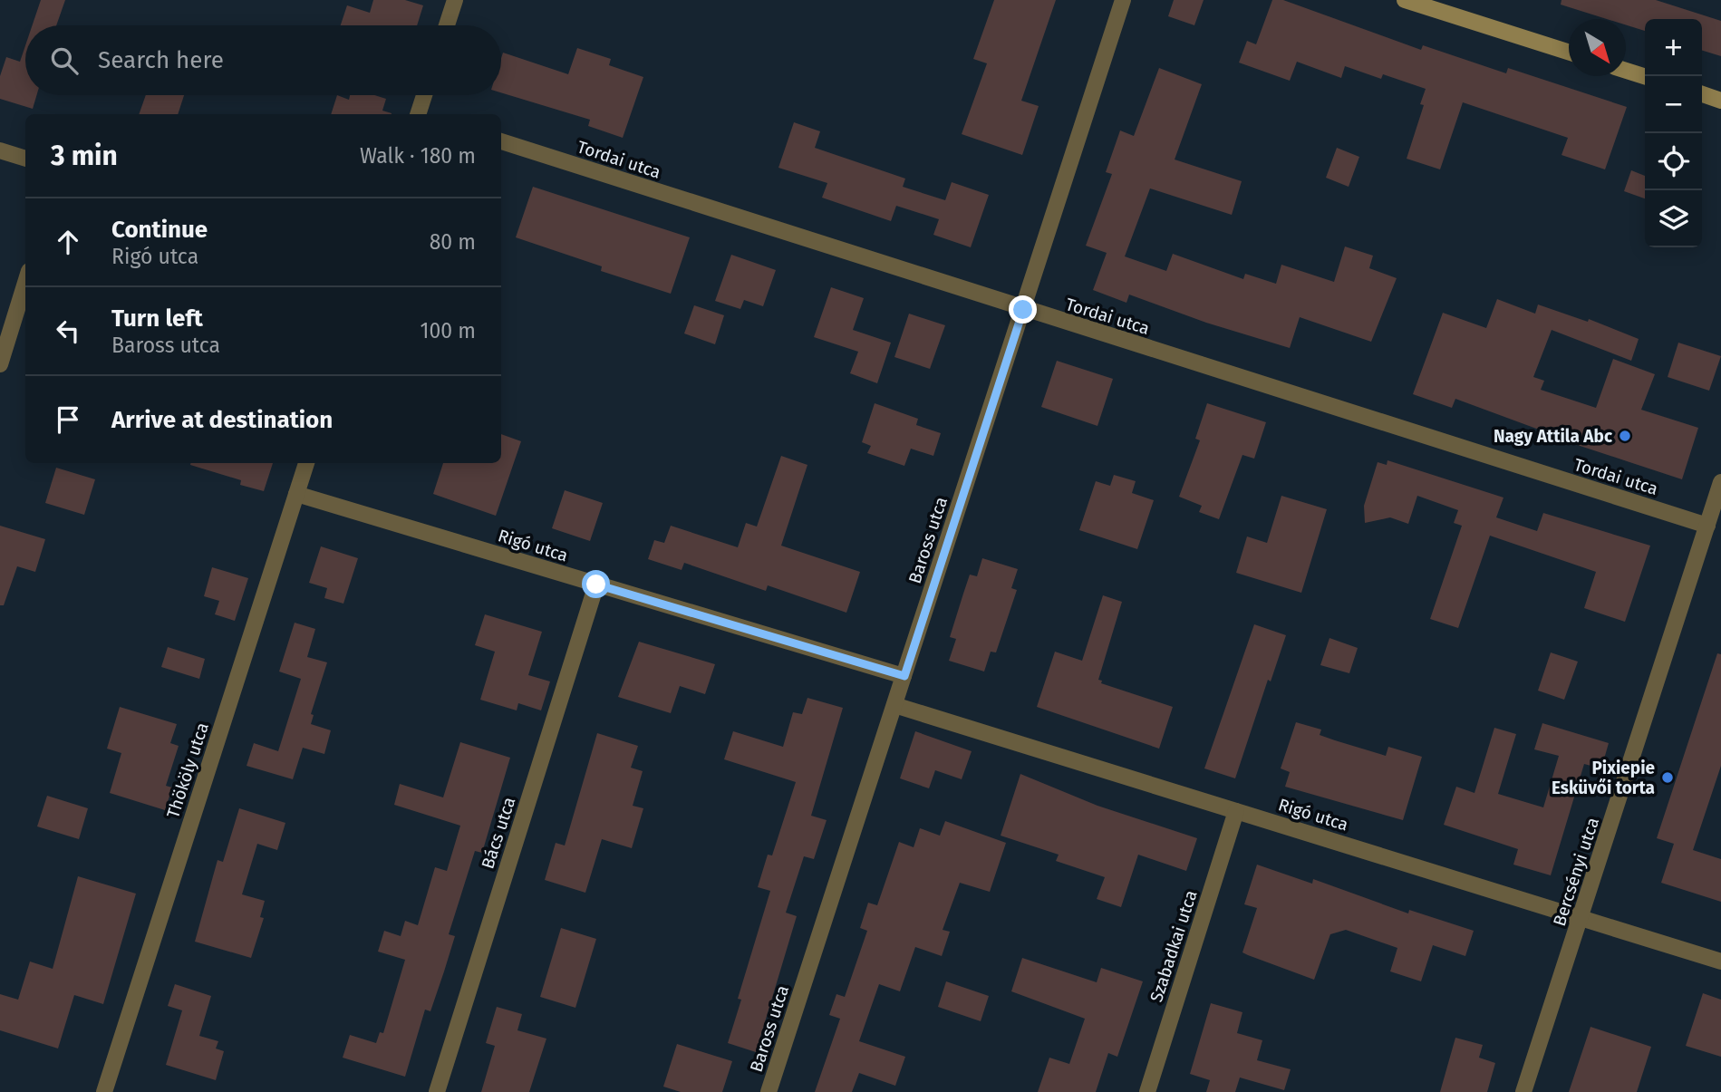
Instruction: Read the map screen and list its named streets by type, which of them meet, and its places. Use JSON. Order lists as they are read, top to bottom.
{
  "streets": {
    "street": [
      "Tordai utca",
      "Baross utca",
      "Rigó utca",
      "Thököly utca",
      "Bács utca",
      "Bercsényi utca",
      "Szabadkai utca"
    ]
  },
  "crossings": [
    ["Tordai utca", "Baross utca"],
    ["Tordai utca", "Bercsényi utca"],
    ["Baross utca", "Rigó utca"],
    ["Rigó utca", "Thököly utca"],
    ["Rigó utca", "Bács utca"],
    ["Rigó utca", "Bercsényi utca"],
    ["Rigó utca", "Szabadkai utca"]
  ],
  "places": ["Nagy Attila Abc", "Pixiepie Esküvői torta"],
  "north": "bottom right",
  "page": {
    "map_buttons": ["+", "−"],
    "search": "Search here",
    "heading": ["3 min", "Walk · 180 m"],
    "list": [
      ["Continue", "Rigó utca", "80 m"],
      ["Turn left", "Baross utca", "100 m"],
      "Arrive at destination"
    ]
  }
}
